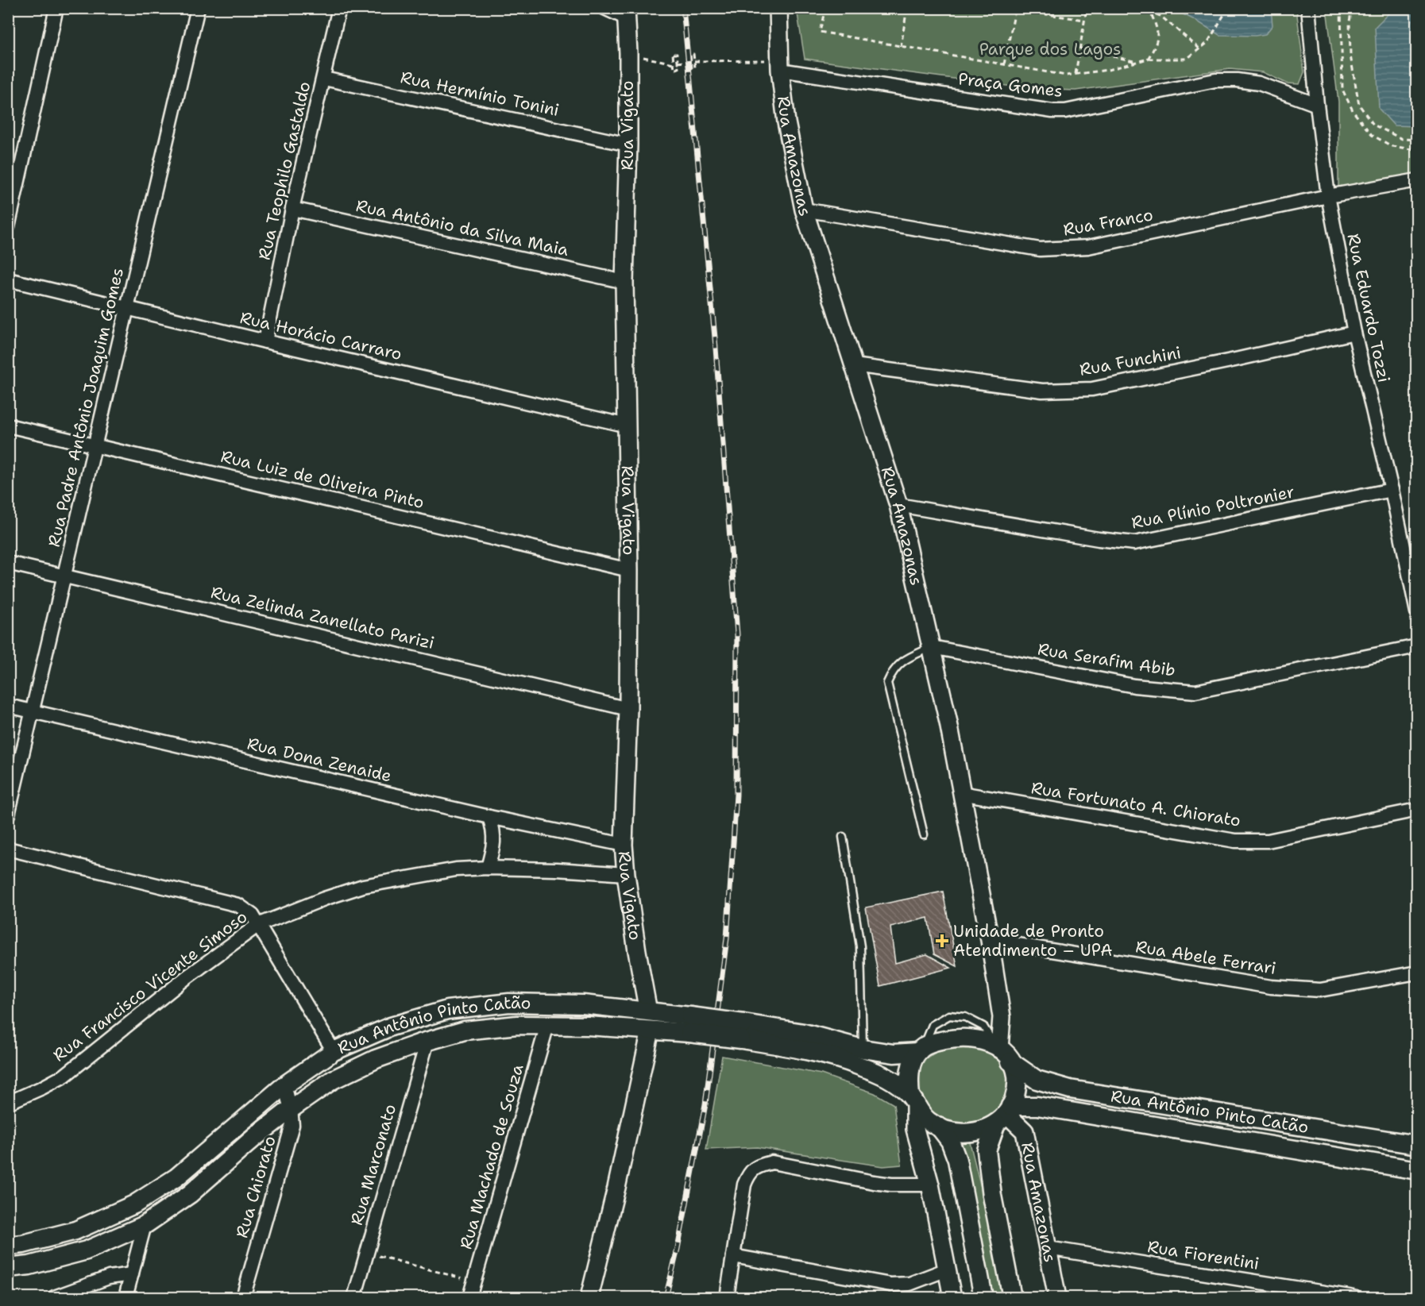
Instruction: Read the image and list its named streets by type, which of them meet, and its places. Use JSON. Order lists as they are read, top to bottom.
{
  "streets": {
    "main road": ["Rua Antônio Pinto Catão"],
    "street": [
      "Praça Gomes",
      "Rua Hermínio Tonini",
      "Rua Vigato",
      "Rua Amazonas",
      "Rua Teophilo Gastaldo",
      "Rua Franco",
      "Rua Antônio da Silva Maia",
      "Rua Eduardo Tozzi",
      "Rua Horácio Carraro",
      "Rua Funchini",
      "Rua Padre Antônio Joaquim Gomes",
      "Rua Luiz de Oliveira Pinto",
      "Rua Plínio Poltronier",
      "Rua Zelinda Zanellato Parizi",
      "Rua Serafim Abib",
      "Rua Dona Zenaide",
      "Rua Fortunato A. Chiorato",
      "Rua Abele Ferrari",
      "Rua Francisco Vicente Simoso",
      "Rua Machado de Souza",
      "Rua Marconato",
      "Rua Chiorato",
      "Rua Fiorentini"
    ]
  },
  "crossings": [
    ["Praça Gomes", "Rua Amazonas"],
    ["Praça Gomes", "Rua Eduardo Tozzi"],
    ["Rua Hermínio Tonini", "Rua Vigato"],
    ["Rua Hermínio Tonini", "Rua Teophilo Gastaldo"],
    ["Rua Vigato", "Rua Antônio da Silva Maia"],
    ["Rua Vigato", "Rua Horácio Carraro"],
    ["Rua Vigato", "Rua Luiz de Oliveira Pinto"],
    ["Rua Vigato", "Rua Zelinda Zanellato Parizi"],
    ["Rua Vigato", "Rua Dona Zenaide"],
    ["Rua Vigato", "Rua Francisco Vicente Simoso"],
    ["Rua Vigato", "Rua Antônio Pinto Catão"],
    ["Rua Amazonas", "Rua Franco"],
    ["Rua Amazonas", "Rua Funchini"],
    ["Rua Amazonas", "Rua Plínio Poltronier"],
    ["Rua Amazonas", "Rua Serafim Abib"],
    ["Rua Amazonas", "Rua Fortunato A. Chiorato"],
    ["Rua Amazonas", "Rua Abele Ferrari"],
    ["Rua Amazonas", "Rua Antônio Pinto Catão"],
    ["Rua Amazonas", "Rua Fiorentini"],
    ["Rua Teophilo Gastaldo", "Rua Antônio da Silva Maia"],
    ["Rua Teophilo Gastaldo", "Rua Horácio Carraro"],
    ["Rua Franco", "Rua Eduardo Tozzi"],
    ["Rua Eduardo Tozzi", "Rua Funchini"],
    ["Rua Eduardo Tozzi", "Rua Plínio Poltronier"],
    ["Rua Horácio Carraro", "Rua Padre Antônio Joaquim Gomes"],
    ["Rua Padre Antônio Joaquim Gomes", "Rua Luiz de Oliveira Pinto"],
    ["Rua Padre Antônio Joaquim Gomes", "Rua Zelinda Zanellato Parizi"],
    ["Rua Padre Antônio Joaquim Gomes", "Rua Dona Zenaide"],
    ["Rua Antônio Pinto Catão", "Rua Machado de Souza"],
    ["Rua Antônio Pinto Catão", "Rua Marconato"],
    ["Rua Antônio Pinto Catão", "Rua Chiorato"]
  ],
  "parks": ["Parque dos Lagos"],
  "places": {
    "health": ["Unidade de Pronto Atendimento – UPA"]
  }
}
